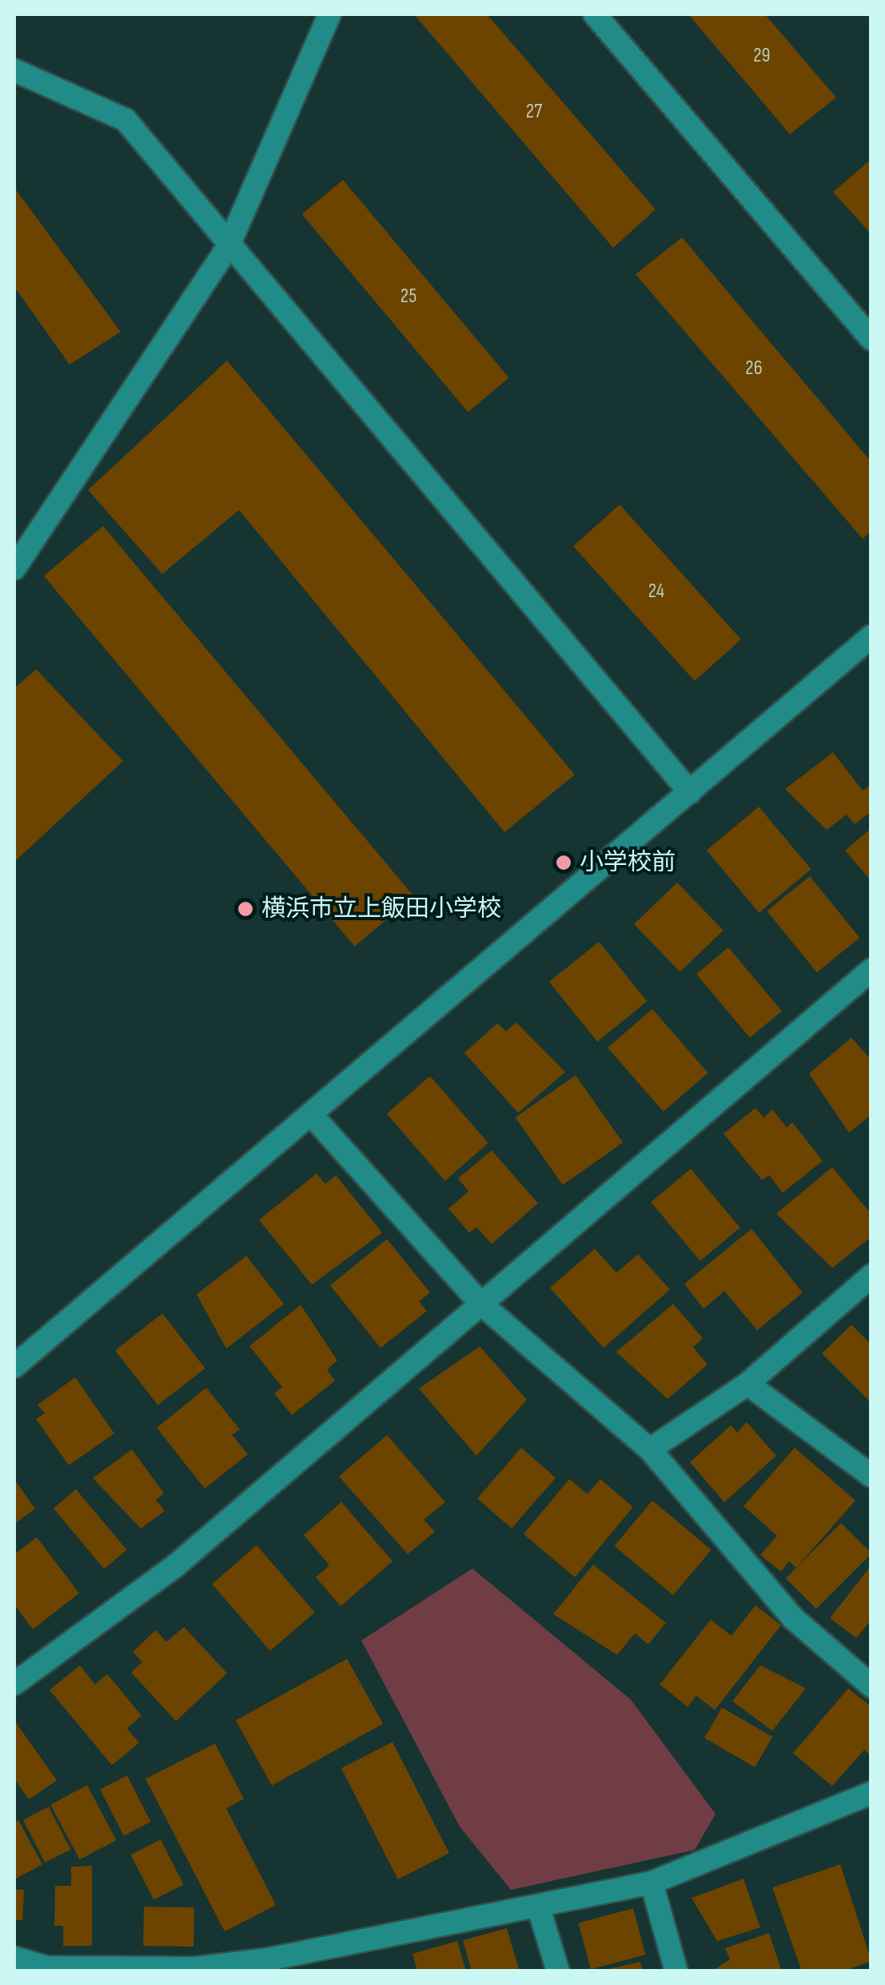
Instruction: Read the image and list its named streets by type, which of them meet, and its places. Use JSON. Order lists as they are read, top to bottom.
{
  "places": ["小学校前", "横浜市立上飯田小学校"],
  "house_numbers": [
    "29",
    "27",
    "25",
    "26",
    "24"
  ]
}
